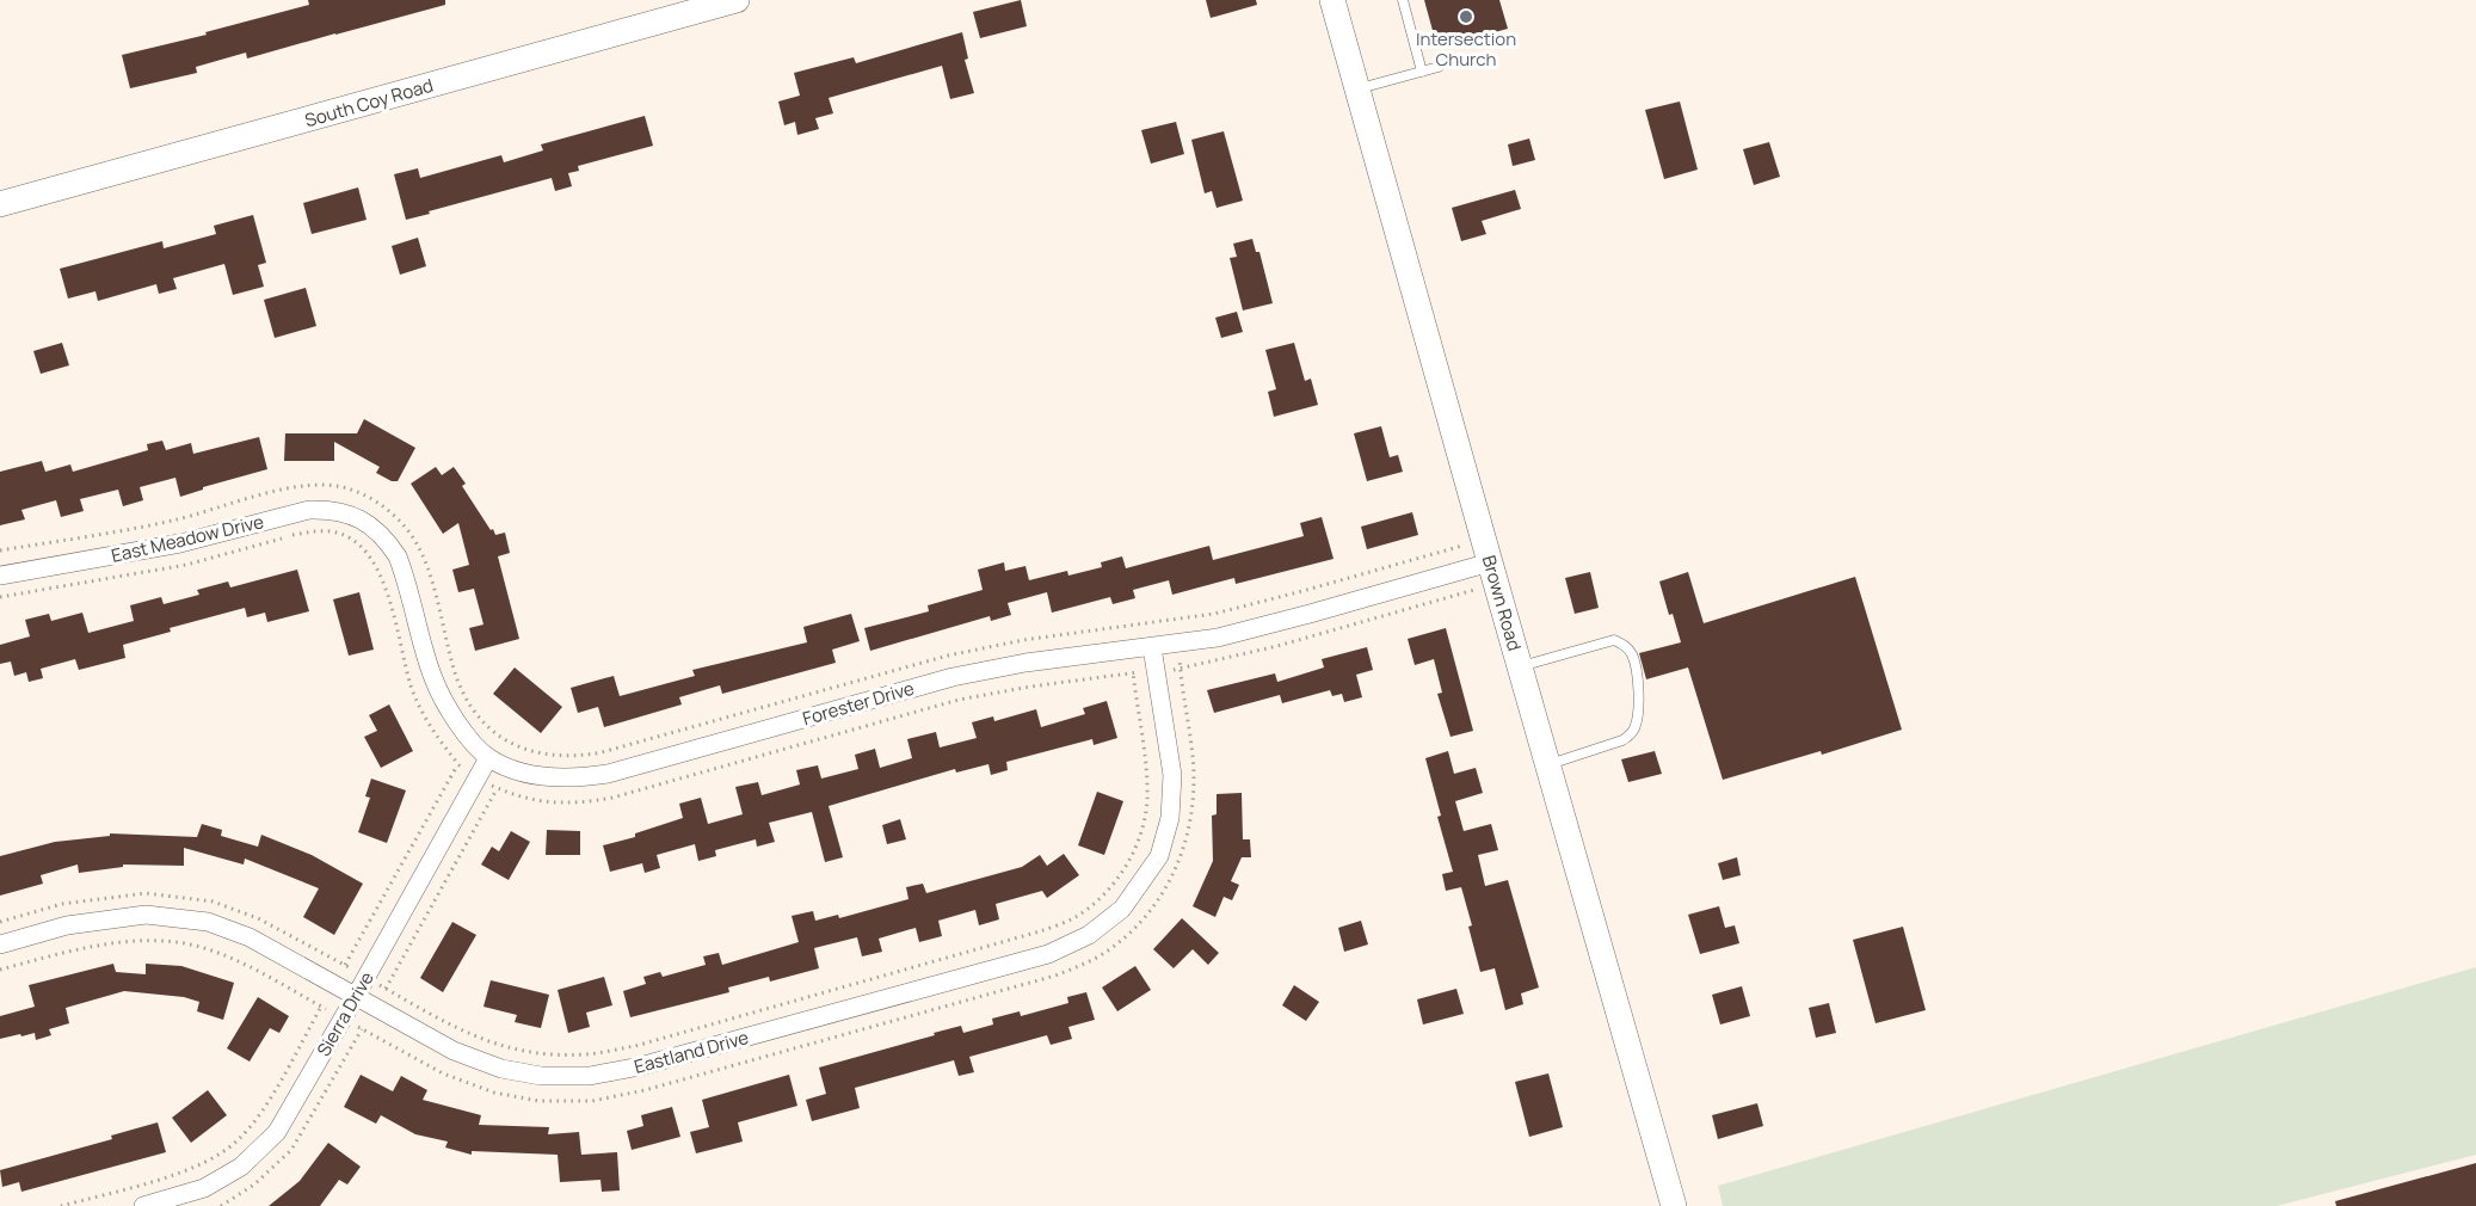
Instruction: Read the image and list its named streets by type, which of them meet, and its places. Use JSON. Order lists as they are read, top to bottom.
{
  "streets": {
    "street": [
      "South Coy Road",
      "East Meadow Drive",
      "Brown Road",
      "Forester Drive",
      "Sierra Drive",
      "Eastland Drive"
    ]
  },
  "crossings": [
    ["East Meadow Drive", "Forester Drive"],
    ["Brown Road", "Forester Drive"],
    ["Forester Drive", "Sierra Drive"],
    ["Forester Drive", "Eastland Drive"],
    ["Sierra Drive", "Eastland Drive"]
  ],
  "places": ["Intersection Church"]
}
